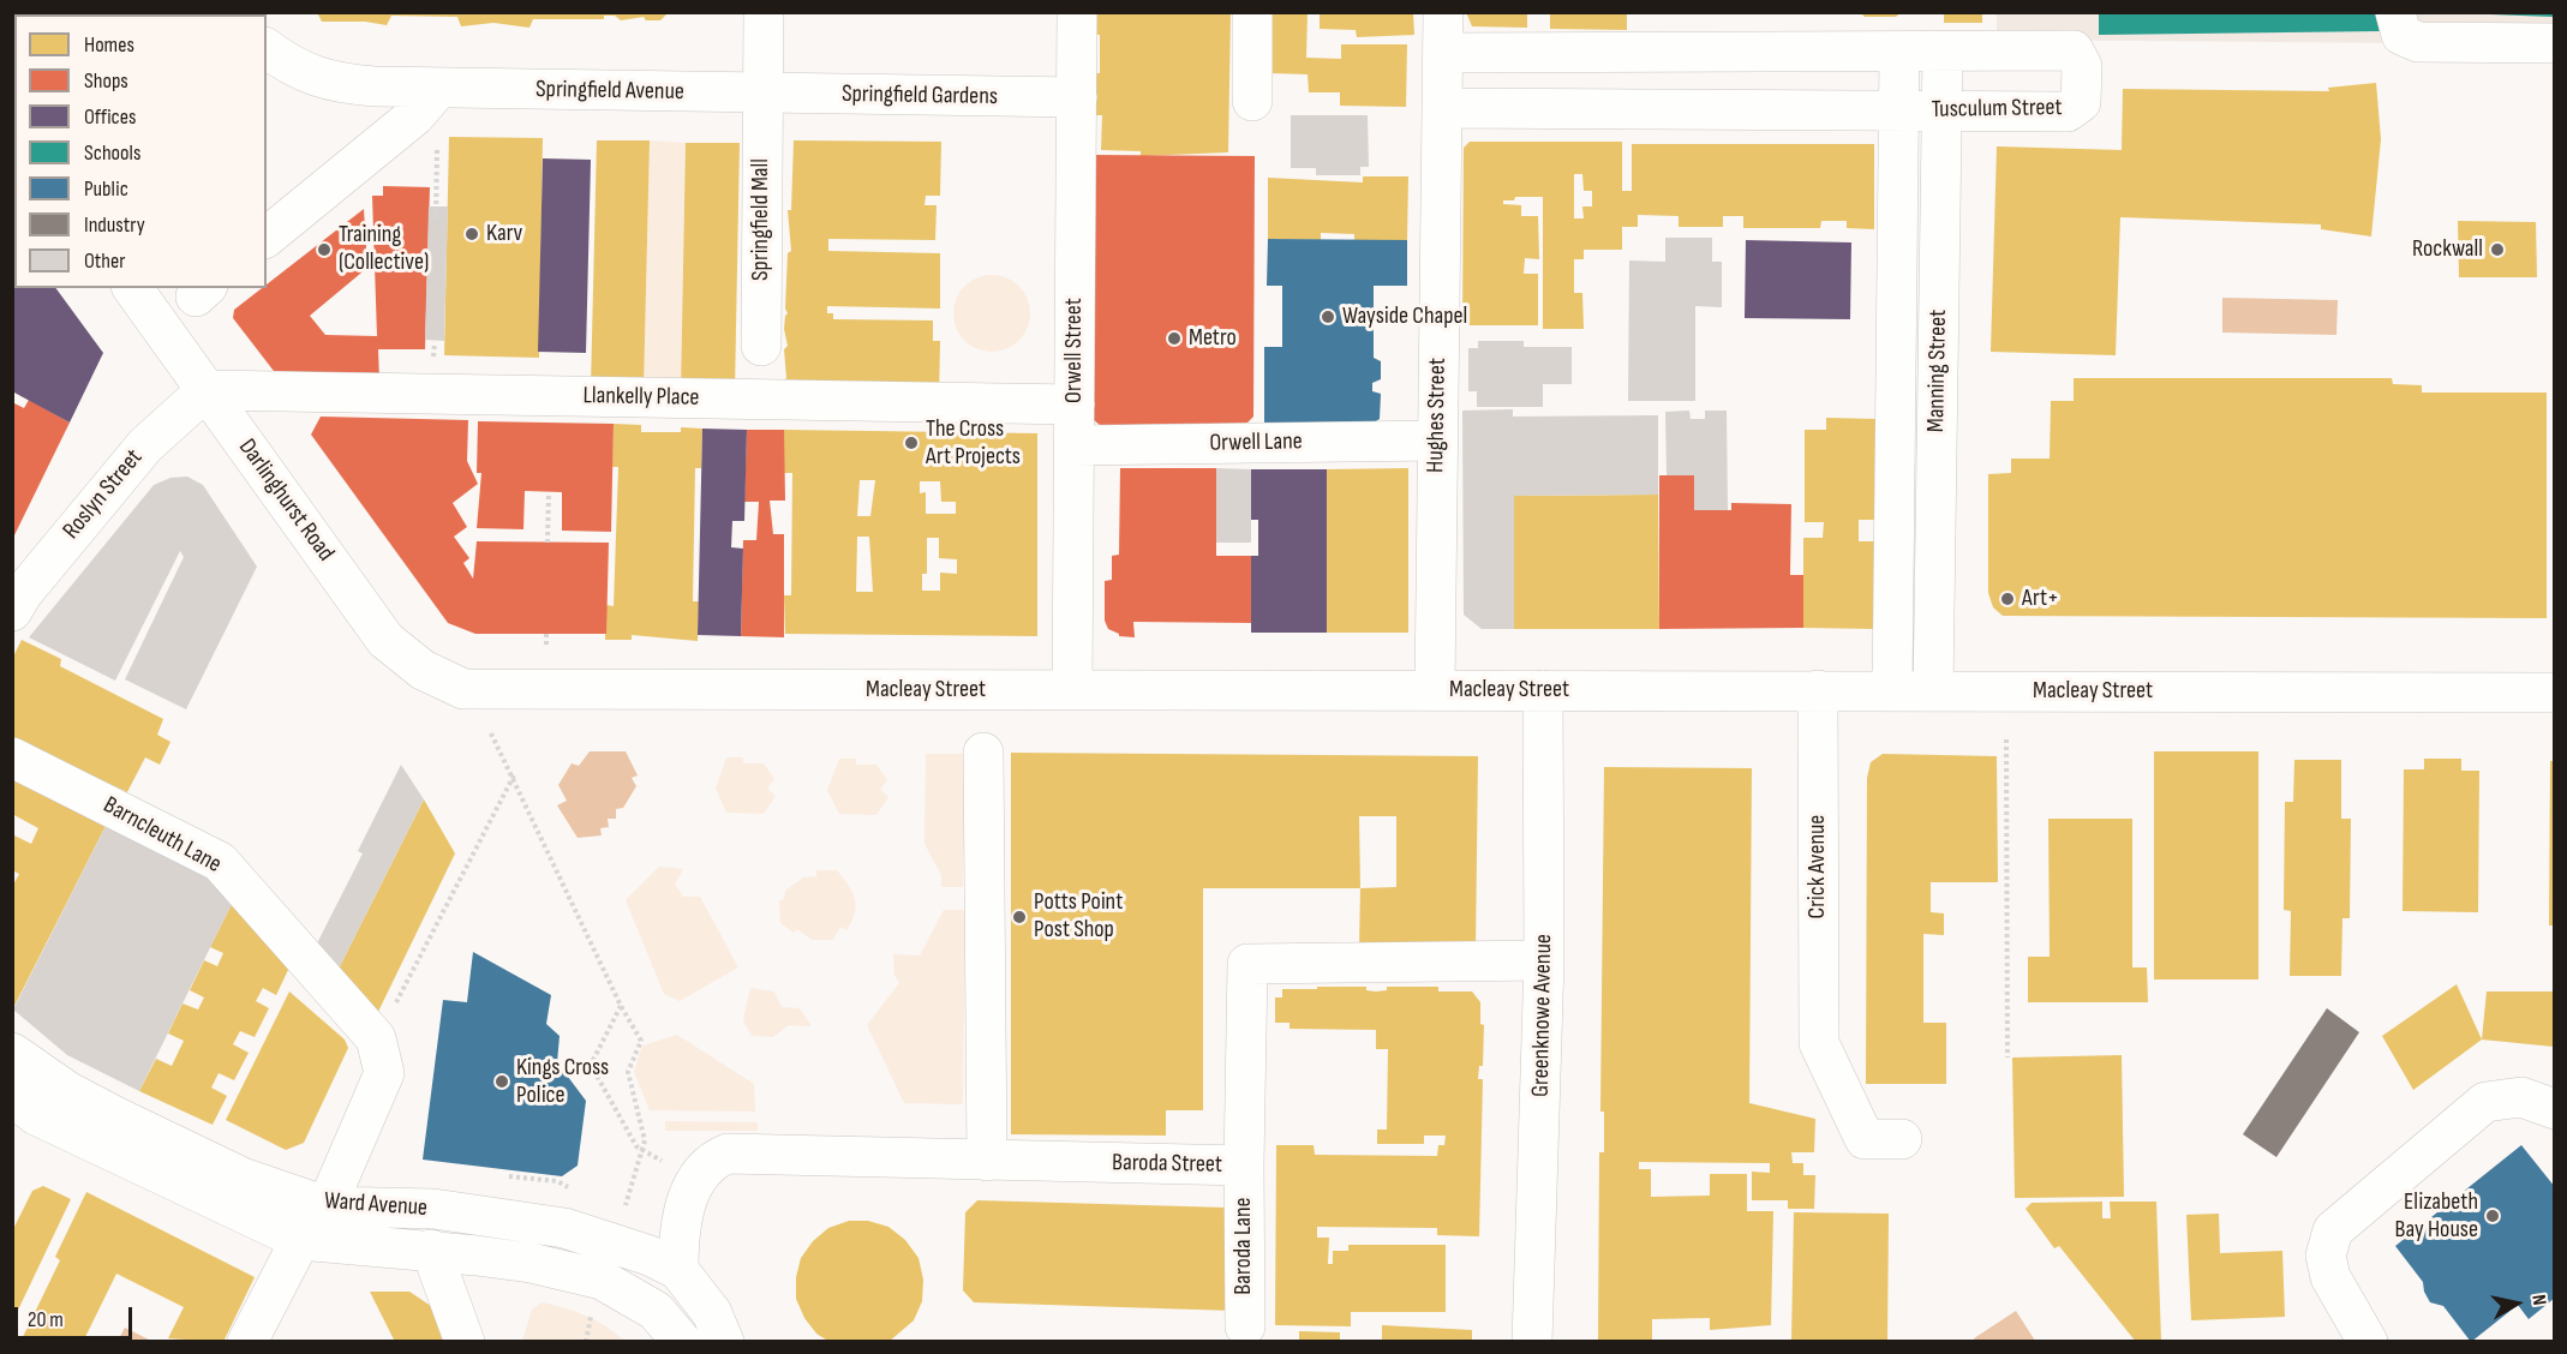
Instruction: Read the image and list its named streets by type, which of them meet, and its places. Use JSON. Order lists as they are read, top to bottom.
{
  "streets": {
    "street": [
      "Springfield Avenue",
      "Springfield Gardens",
      "Tusculum Street",
      "Springfield Mall",
      "Orwell Street",
      "Manning Street",
      "Llankelly Place",
      "Hughes Street",
      "Orwell Lane",
      "Roslyn Street",
      "Darlinghurst Road",
      "Macleay Street",
      "Barncleuth Lane",
      "Crick Avenue",
      "Greenknowe Avenue",
      "Baroda Street",
      "Ward Avenue",
      "Baroda Lane"
    ]
  },
  "crossings": [
    ["Springfield Avenue", "Springfield Gardens"],
    ["Springfield Avenue", "Springfield Mall"],
    ["Springfield Gardens", "Springfield Mall"],
    ["Springfield Gardens", "Orwell Street"],
    ["Tusculum Street", "Manning Street"],
    ["Tusculum Street", "Hughes Street"],
    ["Orwell Street", "Llankelly Place"],
    ["Orwell Street", "Orwell Lane"],
    ["Orwell Street", "Macleay Street"],
    ["Manning Street", "Macleay Street"],
    ["Llankelly Place", "Roslyn Street"],
    ["Llankelly Place", "Darlinghurst Road"],
    ["Hughes Street", "Orwell Lane"],
    ["Hughes Street", "Macleay Street"],
    ["Roslyn Street", "Darlinghurst Road"],
    ["Darlinghurst Road", "Macleay Street"],
    ["Macleay Street", "Crick Avenue"],
    ["Macleay Street", "Greenknowe Avenue"],
    ["Greenknowe Avenue", "Baroda Street"],
    ["Baroda Street", "Ward Avenue"],
    ["Baroda Street", "Baroda Lane"]
  ],
  "places": [
    "Karv",
    "Training (Collective)",
    "Rockwall",
    "Wayside Chapel",
    "Metro",
    "The Cross Art Projects",
    "Art+",
    "Potts Point Post Shop",
    "Kings Cross Police",
    "Elizabeth Bay House"
  ],
  "legend": [
    "Homes",
    "Shops",
    "Offices",
    "Schools",
    "Public",
    "Industry",
    "Other"
  ],
  "scale_bar": "20 m",
  "north": "right"
}
